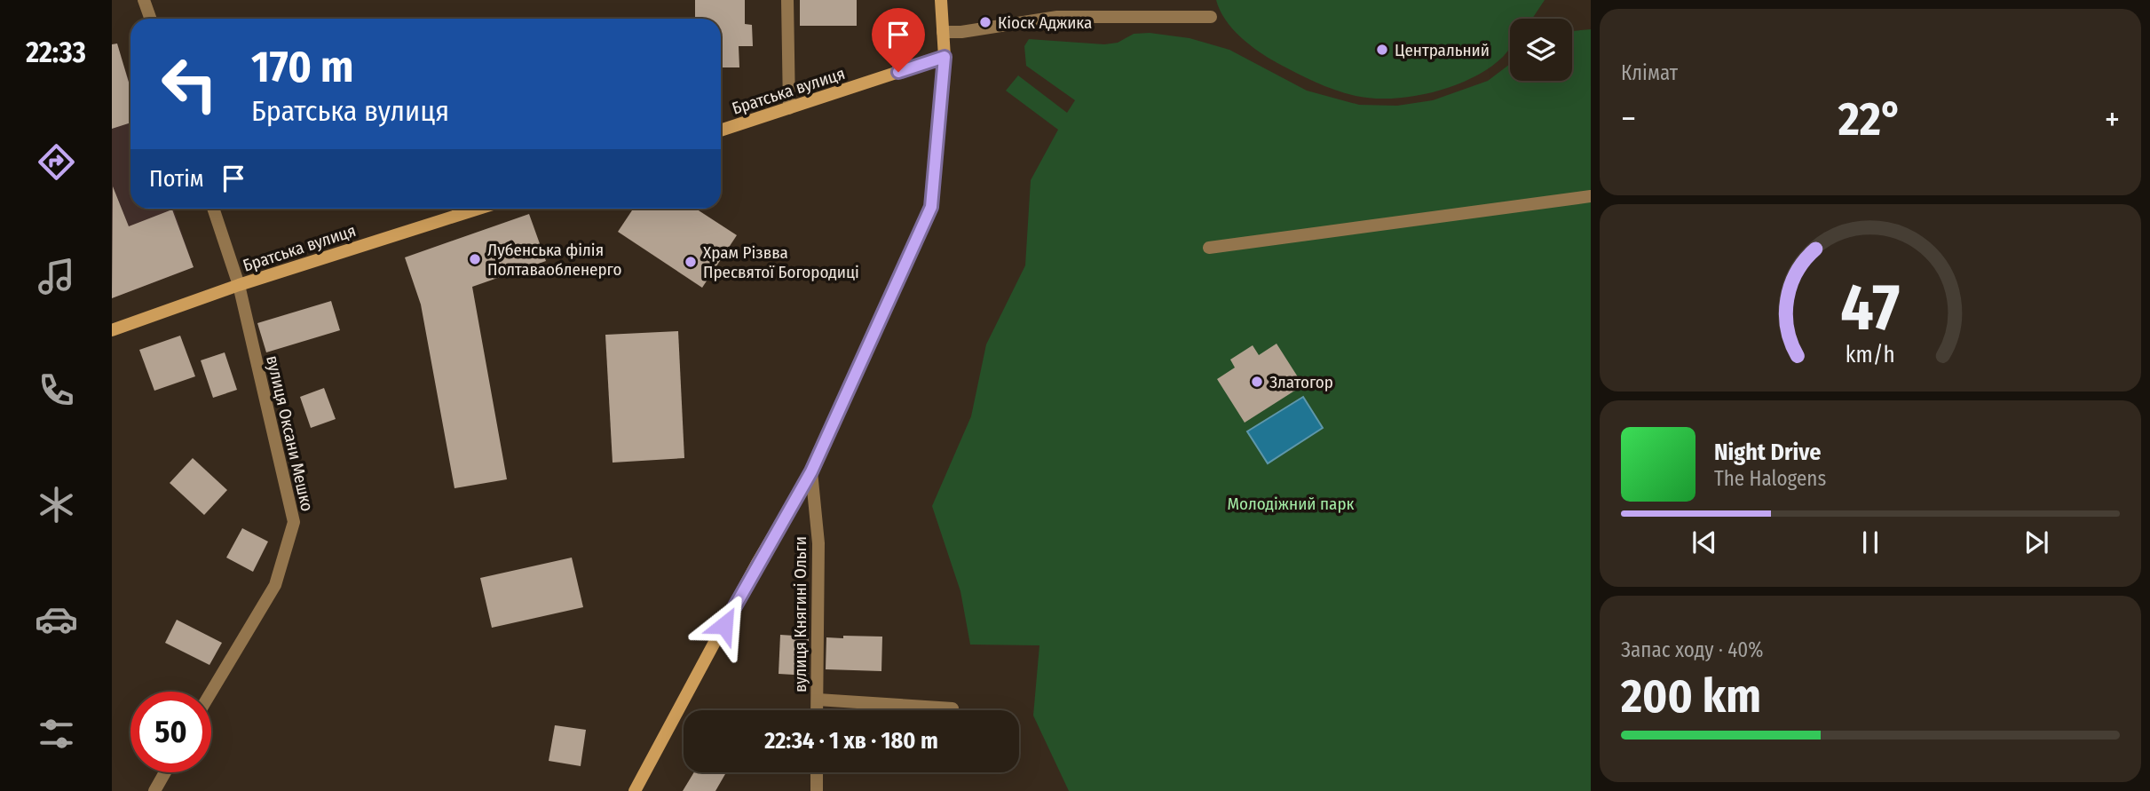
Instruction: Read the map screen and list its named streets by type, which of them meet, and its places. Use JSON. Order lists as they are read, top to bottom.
{
  "streets": {
    "main road": ["Братська вулиця"],
    "street": ["вулиця Оксани Мешко", "вулиця Княгині Ольги"]
  },
  "crossings": [
    ["Братська вулиця", "вулиця Оксани Мешко"]
  ],
  "parks": ["Молодіжний парк"],
  "places": [
    "Кіоск Аджика",
    "Центральний",
    "Лубенська філія Полтаваобленерго",
    "Храм Різвва Пресвятої Богородиці",
    "Златогор"
  ],
  "page": {
    "tabs": "22:33",
    "tile": [
      "Клімат",
      ["Запас ходу · 40%", "200 km"]
    ],
    "turn": ["170 m", "Братська вулиця"],
    "heat": ["−", "22°", "+"],
    "then": "Потім",
    "song": ["Night Drive", "The Halogens"],
    "limit": "50",
    "trip": "22:34 · 1 хв · 180 m",
    "gauge": ["47", "km/h"]
  }
}
